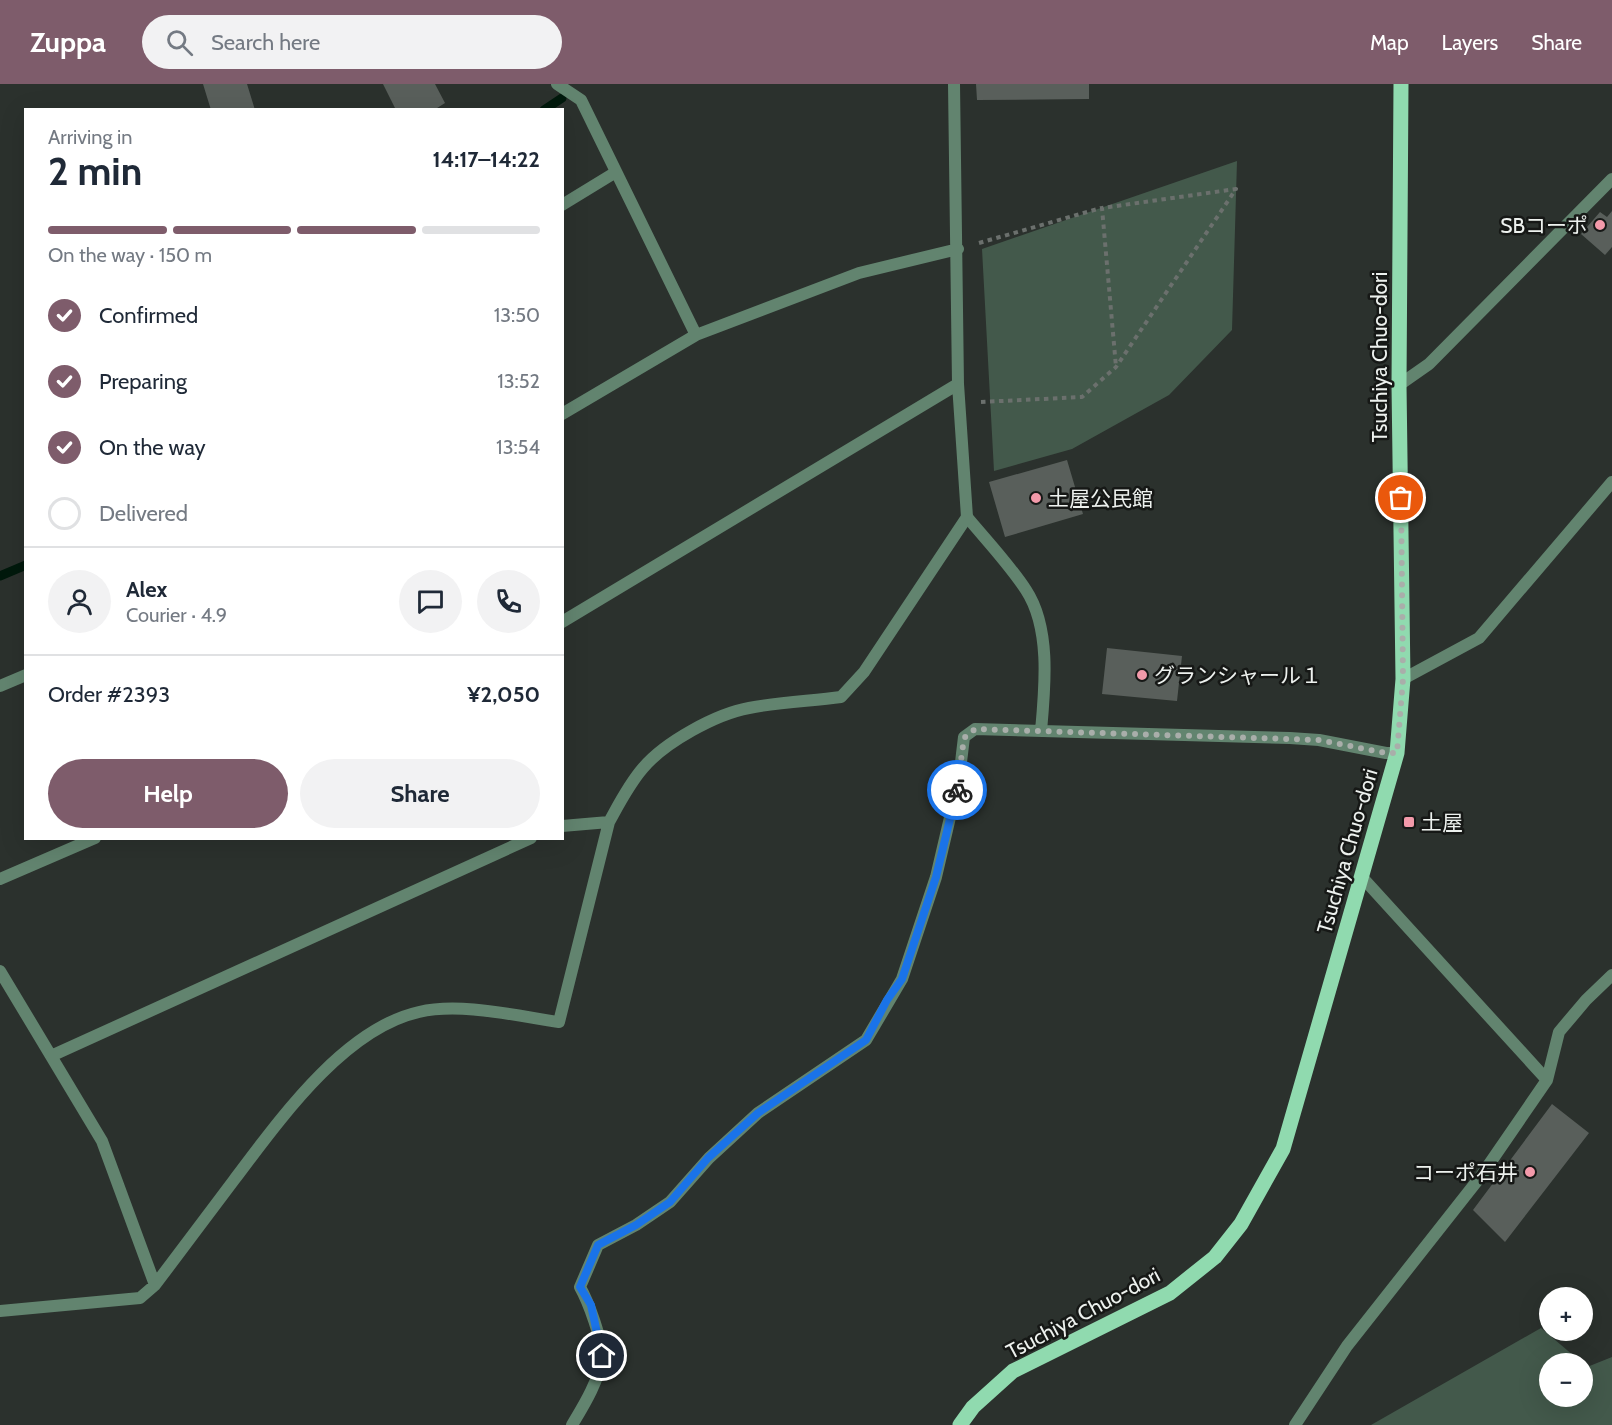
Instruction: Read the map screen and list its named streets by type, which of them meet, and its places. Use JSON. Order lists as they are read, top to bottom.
{
  "streets": {
    "main road": ["Tsuchiya Chuo-dori"]
  },
  "places": {
    "other": [
      "SBコーポ",
      "土屋公民館",
      "グランシャール１",
      "コーポ石井"
    ],
    "transit": ["土屋"]
  },
  "page": {
    "header": "Zuppa",
    "search": "Search here",
    "nav": ["Map", "Layers", "Share"],
    "heading": ["2 min", "Arriving in", "14:17–14:22"],
    "panel": [
      "Alex",
      "Courier · 4.9",
      "Order #2393",
      "¥2,050"
    ],
    "bar": "On the way · 150 m",
    "list": [
      ["Confirmed", "13:50"],
      ["Preparing", "13:52"],
      ["On the way", "13:54"],
      "Delivered"
    ],
    "buttons": ["Help", "Share"],
    "map_buttons": ["+", "−"]
  }
}
